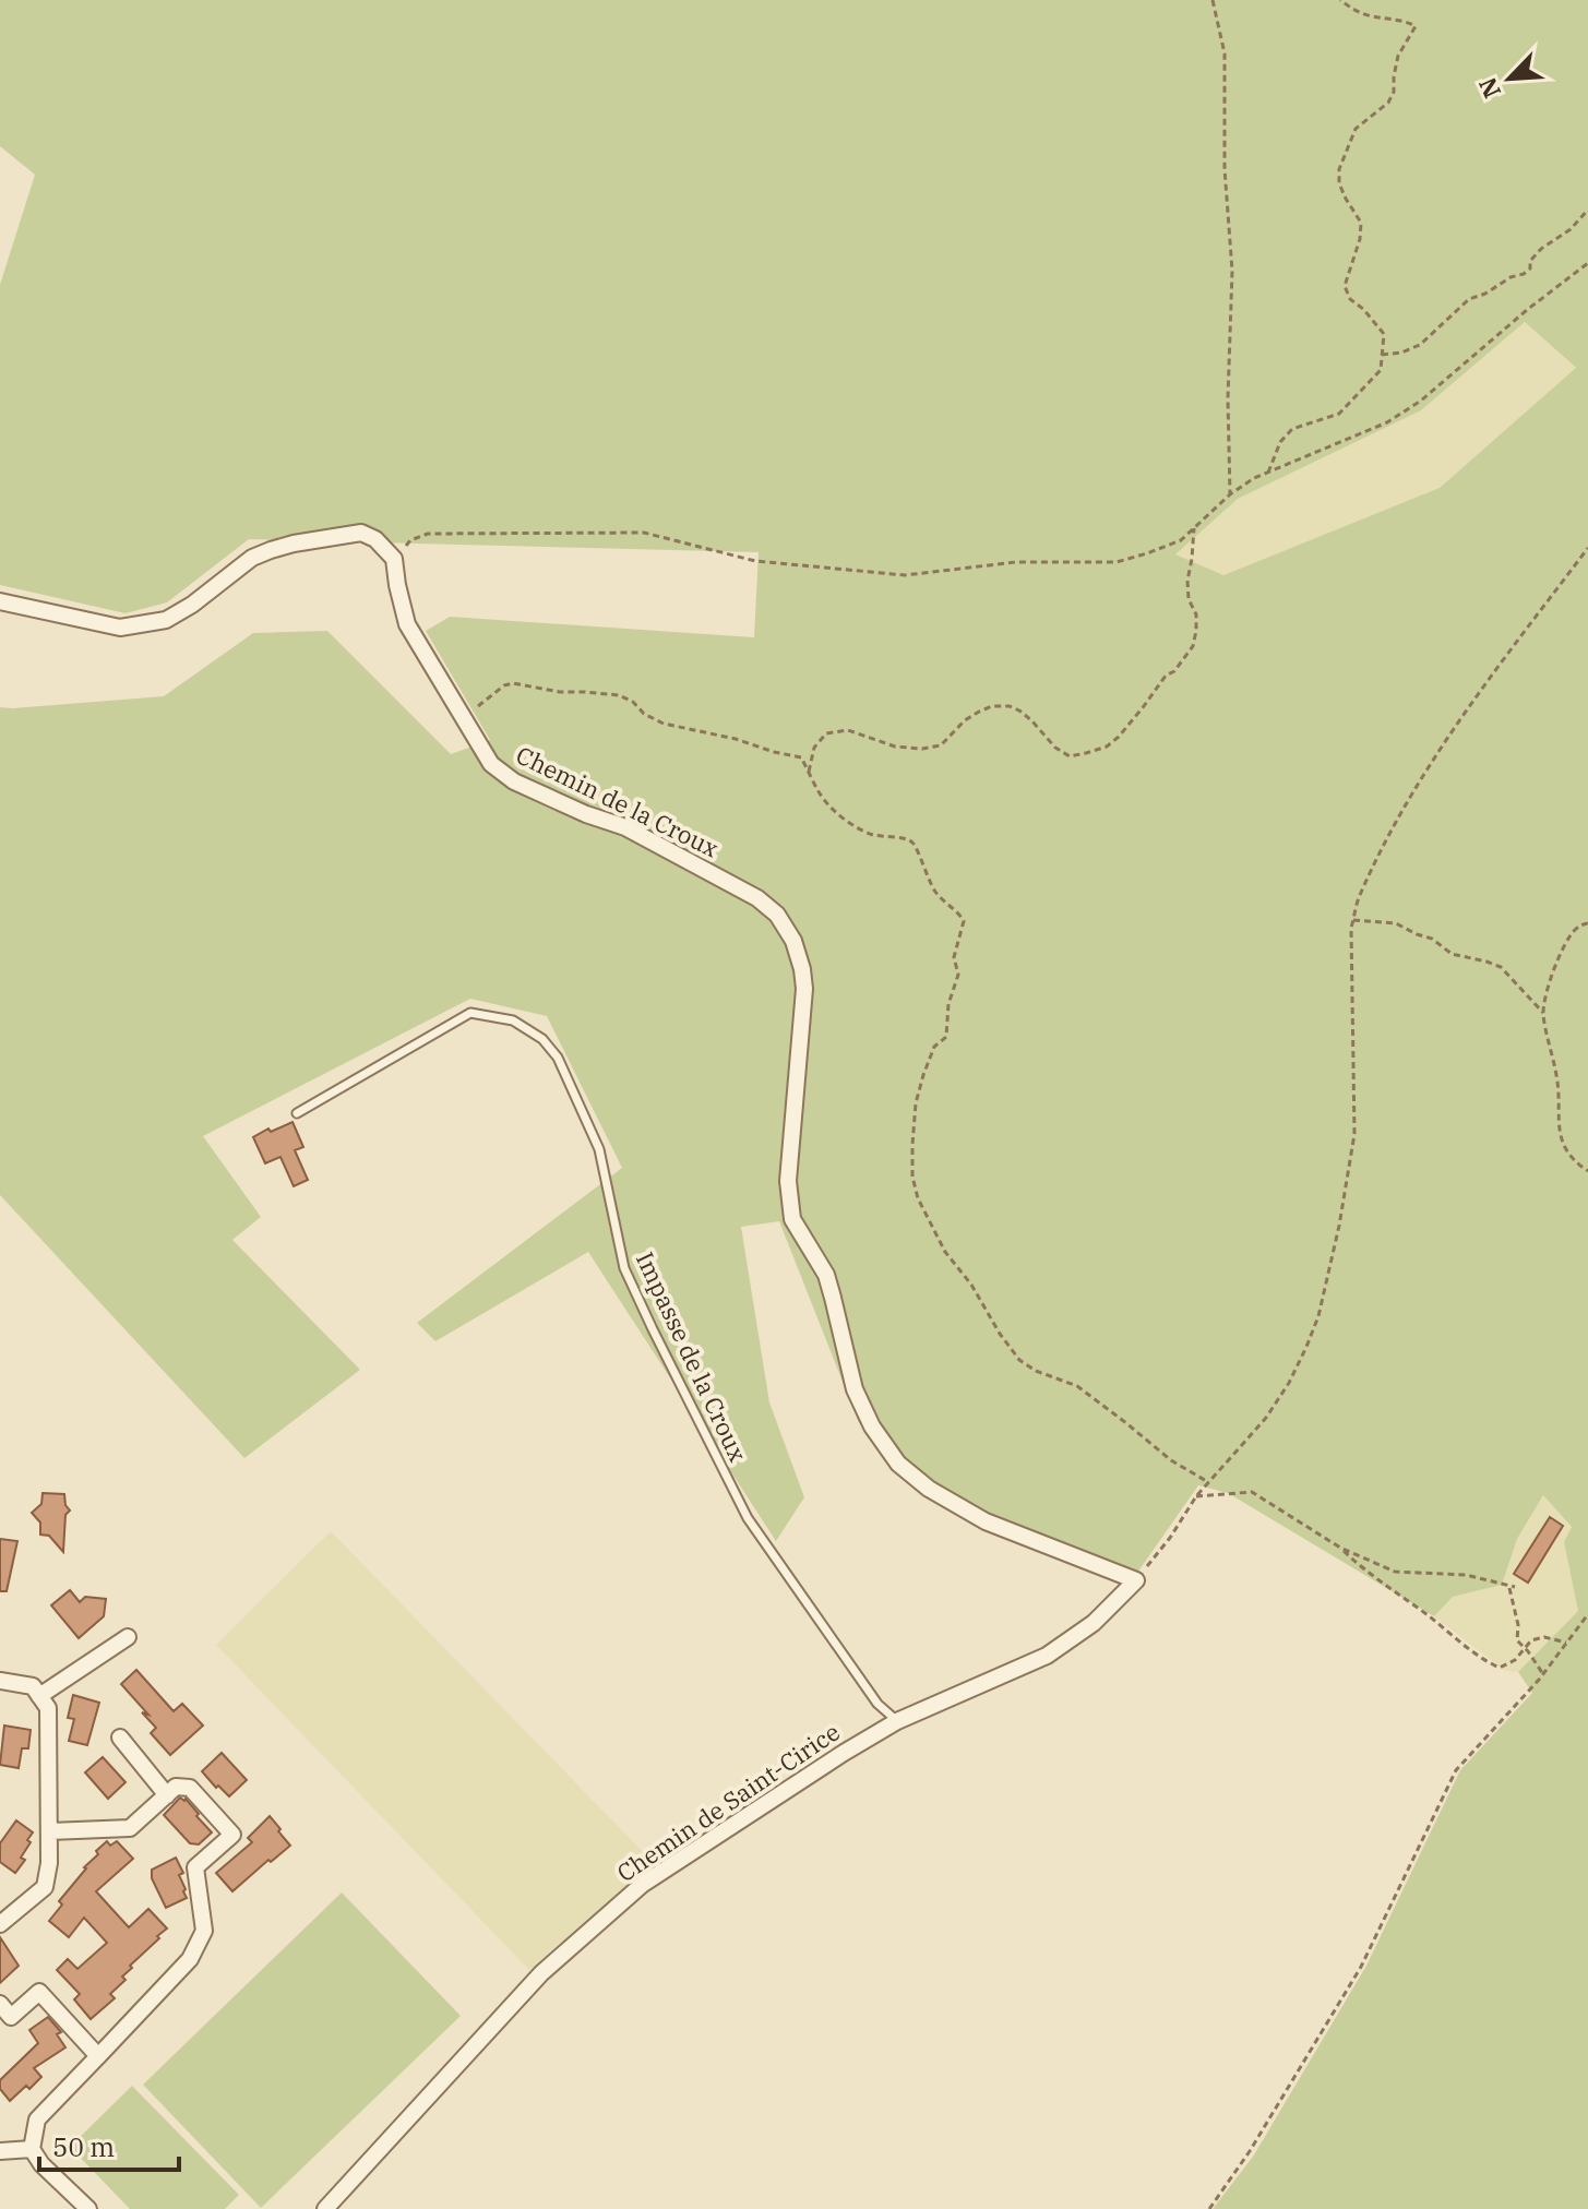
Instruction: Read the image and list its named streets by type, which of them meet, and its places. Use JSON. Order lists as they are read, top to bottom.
{
  "streets": {
    "street": ["Chemin de la Croux", "Chemin de Saint-Cirice"],
    "lane": ["Impasse de la Croux"]
  },
  "crossings": [
    ["Chemin de la Croux", "Chemin de Saint-Cirice"],
    ["Impasse de la Croux", "Chemin de Saint-Cirice"]
  ],
  "scale_bar": "50 m",
  "north": "bottom left"
}
